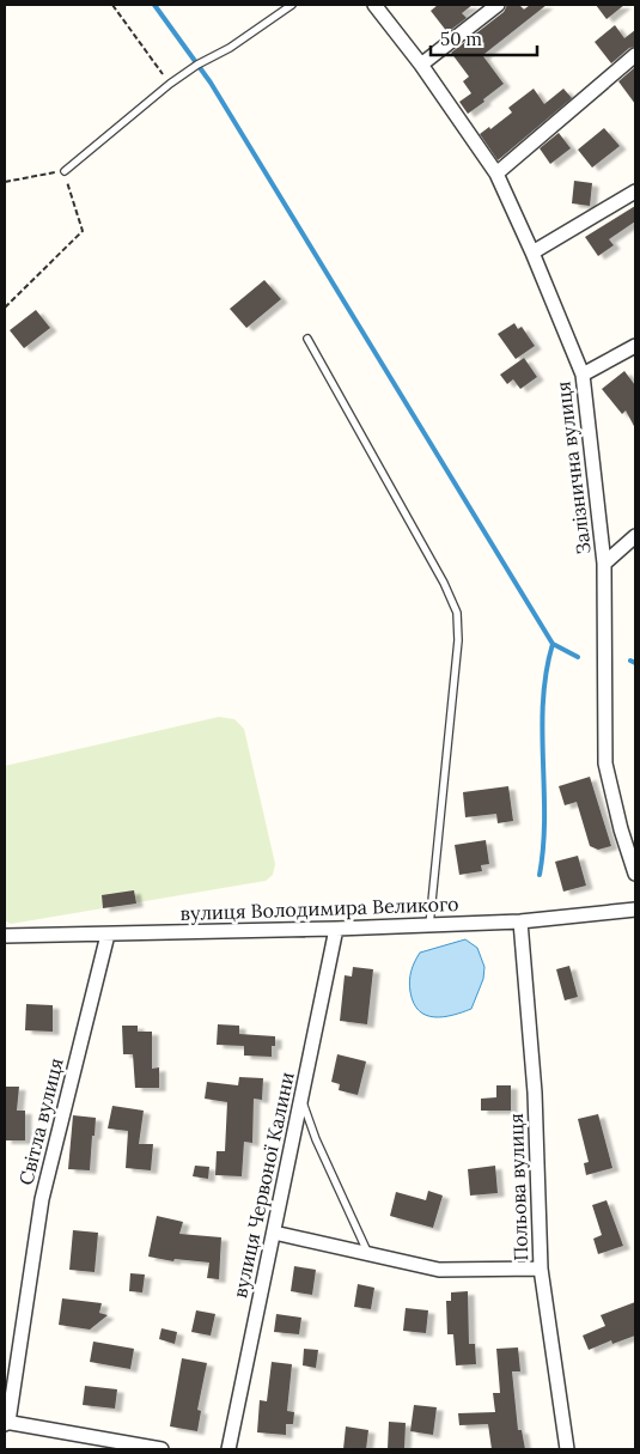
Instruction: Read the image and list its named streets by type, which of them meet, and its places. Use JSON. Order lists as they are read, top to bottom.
{
  "streets": {
    "street": [
      "Залізнична вулиця",
      "вулиця Володимира Великого",
      "Світла вулиця",
      "вулиця Червоної Калини",
      "Польова вулиця"
    ]
  },
  "crossings": [
    ["вулиця Володимира Великого", "Світла вулиця"],
    ["вулиця Володимира Великого", "вулиця Червоної Калини"],
    ["вулиця Володимира Великого", "Польова вулиця"]
  ],
  "scale_bar": "50 m"
}
